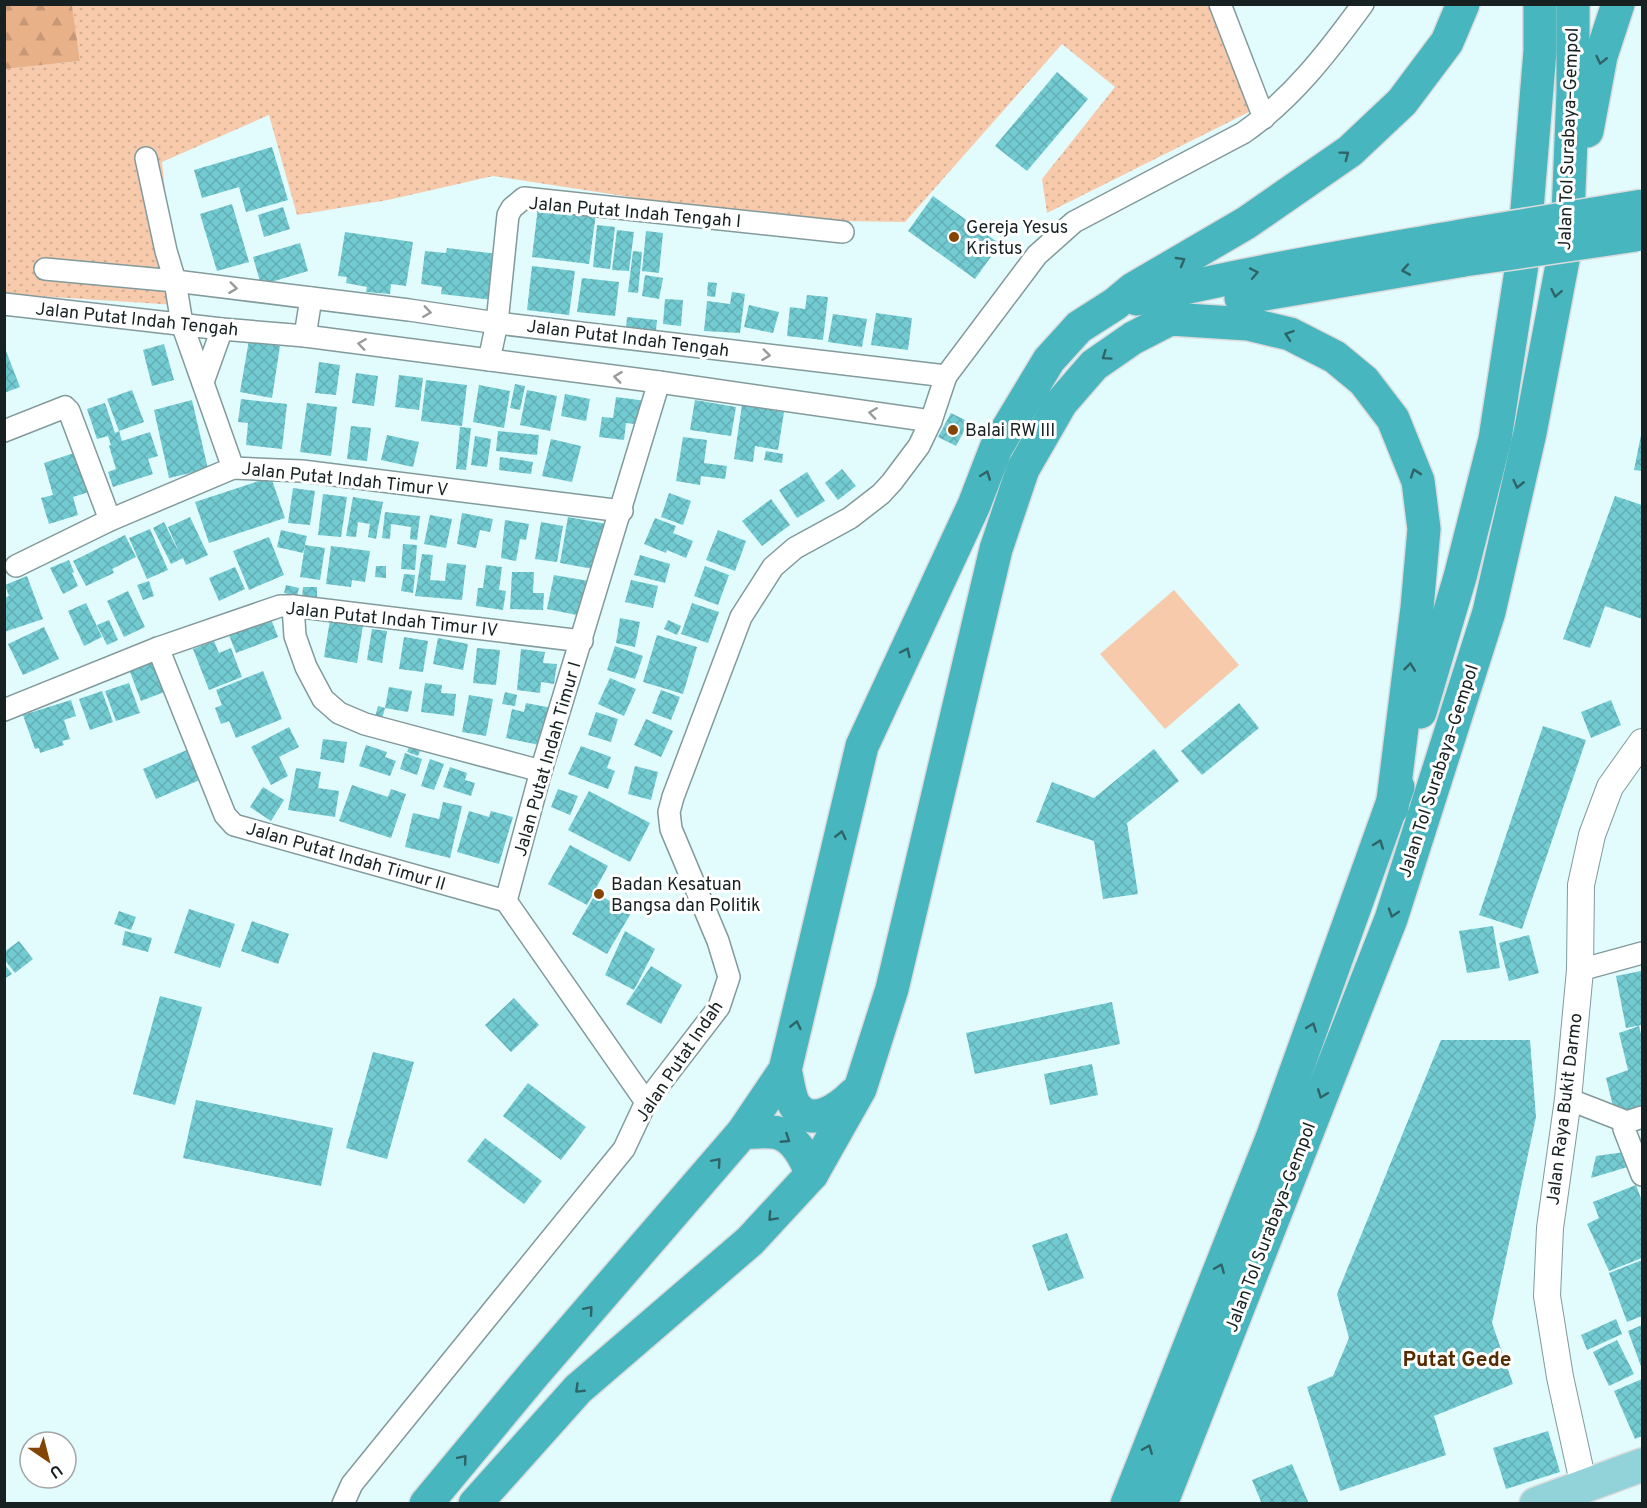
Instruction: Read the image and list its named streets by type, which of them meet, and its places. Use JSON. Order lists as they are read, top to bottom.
{
  "streets": {
    "highway": ["Jalan Tol Surabaya–Gempol"],
    "street": [
      "Jalan Putat Indah Tengah I",
      "Jalan Putat Indah Tengah",
      "Jalan Putat Indah Timur V",
      "Jalan Putat Indah Timur IV",
      "Jalan Putat Indah Timur I",
      "Jalan Putat Indah Timur II",
      "Jalan Putat Indah",
      "Jalan Raya Bukit Darmo"
    ]
  },
  "crossings": [
    ["Jalan Putat Indah Tengah I", "Jalan Putat Indah Tengah"],
    ["Jalan Putat Indah Tengah", "Jalan Putat Indah Timur I"],
    ["Jalan Putat Indah Tengah", "Jalan Putat Indah"],
    ["Jalan Putat Indah Timur V", "Jalan Putat Indah Timur I"],
    ["Jalan Putat Indah Timur IV", "Jalan Putat Indah Timur I"],
    ["Jalan Putat Indah Timur IV", "Jalan Putat Indah Timur II"],
    ["Jalan Putat Indah Timur I", "Jalan Putat Indah Timur II"]
  ],
  "districts": ["Putat Gede"],
  "places": ["Gereja Yesus Kristus", "Balai RW III", "Badan Kesatuan Bangsa dan Politik"],
  "north": "bottom right"
}
